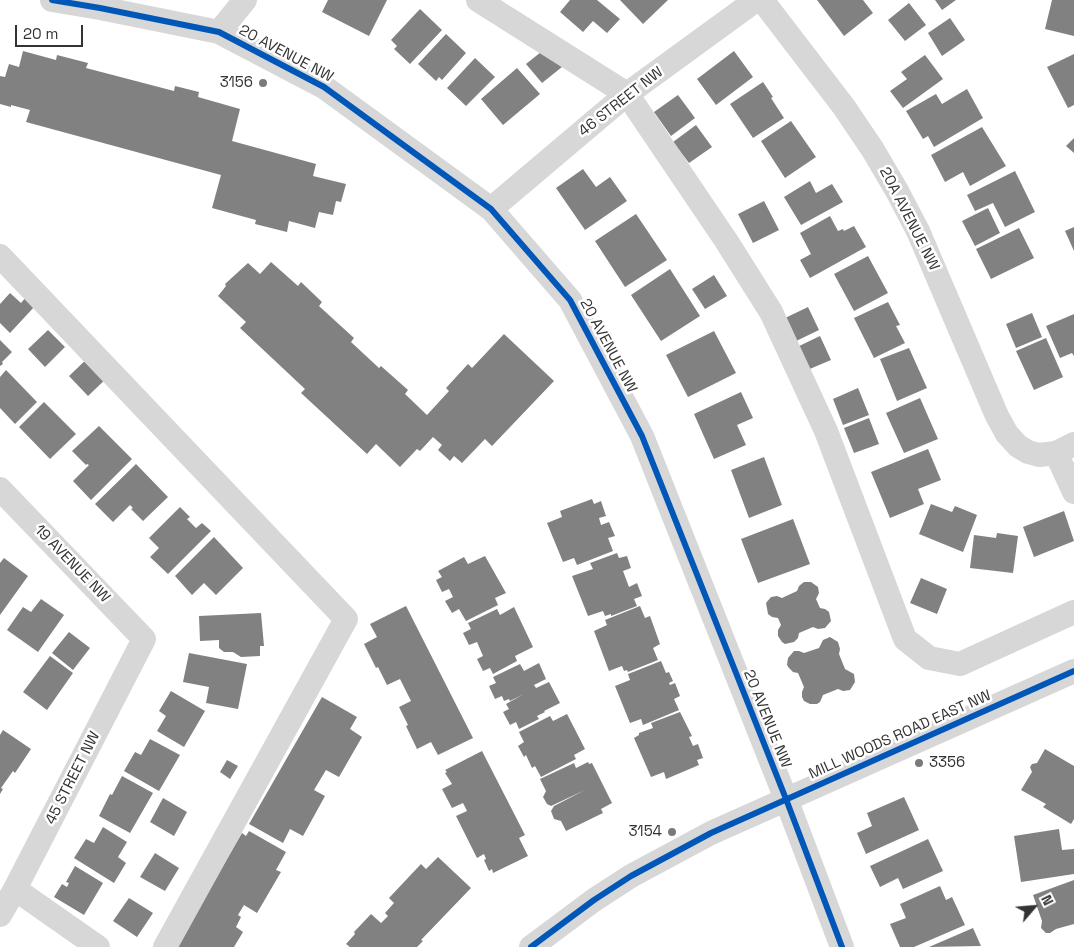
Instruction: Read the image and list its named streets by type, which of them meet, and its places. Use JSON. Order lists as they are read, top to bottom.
{
  "streets": {
    "street": [
      "20 AVENUE NW",
      "46 STREET NW",
      "20A AVENUE NW",
      "19 AVENUE NW",
      "MILL WOODS ROAD EAST NW",
      "45 STREET NW"
    ]
  },
  "crossings": [
    ["20 AVENUE NW", "46 STREET NW"],
    ["20 AVENUE NW", "MILL WOODS ROAD EAST NW"],
    ["19 AVENUE NW", "45 STREET NW"]
  ],
  "places": ["3156", "3356", "3154"],
  "scale_bar": "20 m",
  "north": "top right"
}
